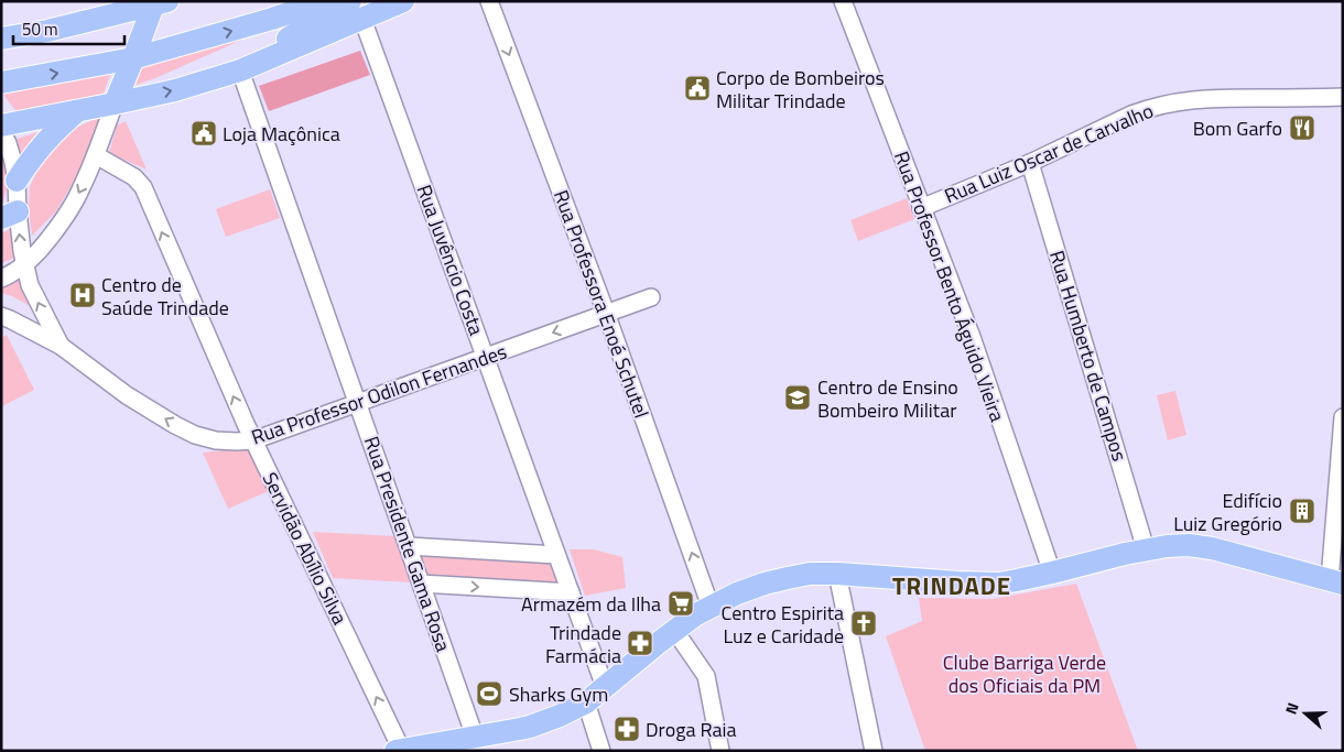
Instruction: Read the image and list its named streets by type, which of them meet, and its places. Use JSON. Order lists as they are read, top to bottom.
{
  "streets": {
    "street": [
      "Rua Luiz Oscar de Carvalho",
      "Rua Juvêncio Costa",
      "Rua Professor Bento Águido Vieira",
      "Rua Professora Enoé Schutel",
      "Rua Humberto de Campos",
      "Rua Professor Odilon Fernandes",
      "Rua Presidente Gama Rosa",
      "Servidão Abílio Silva"
    ]
  },
  "crossings": [
    ["Rua Luiz Oscar de Carvalho", "Rua Professor Bento Águido Vieira"],
    ["Rua Luiz Oscar de Carvalho", "Rua Humberto de Campos"],
    ["Rua Juvêncio Costa", "Rua Professor Odilon Fernandes"],
    ["Rua Professora Enoé Schutel", "Rua Professor Odilon Fernandes"],
    ["Rua Professor Odilon Fernandes", "Rua Presidente Gama Rosa"],
    ["Rua Professor Odilon Fernandes", "Servidão Abílio Silva"]
  ],
  "one_way": ["Rua Professor Odilon Fernandes", "Servidão Abílio Silva"],
  "districts": ["TRINDADE"],
  "parks": ["Clube Barriga Verde dos Oficiais da PM"],
  "places": {
    "public building": ["Corpo de Bombeiros Militar Trindade", "Loja Maçônica"],
    "restaurant": ["Bom Garfo"],
    "hospital": ["Centro de Saúde Trindade"],
    "school or university": ["Centro de Ensino Bombeiro Militar"],
    "building": ["Edifício Luiz Gregório"],
    "supermarket": ["Armazém da Ilha"],
    "church": ["Centro Espirita Luz e Caridade"],
    "pharmacy": ["Trindade Farmácia", "Droga Raia"],
    "sports": ["Sharks Gym"]
  },
  "scale_bar": "50 m",
  "north": "left"
}
